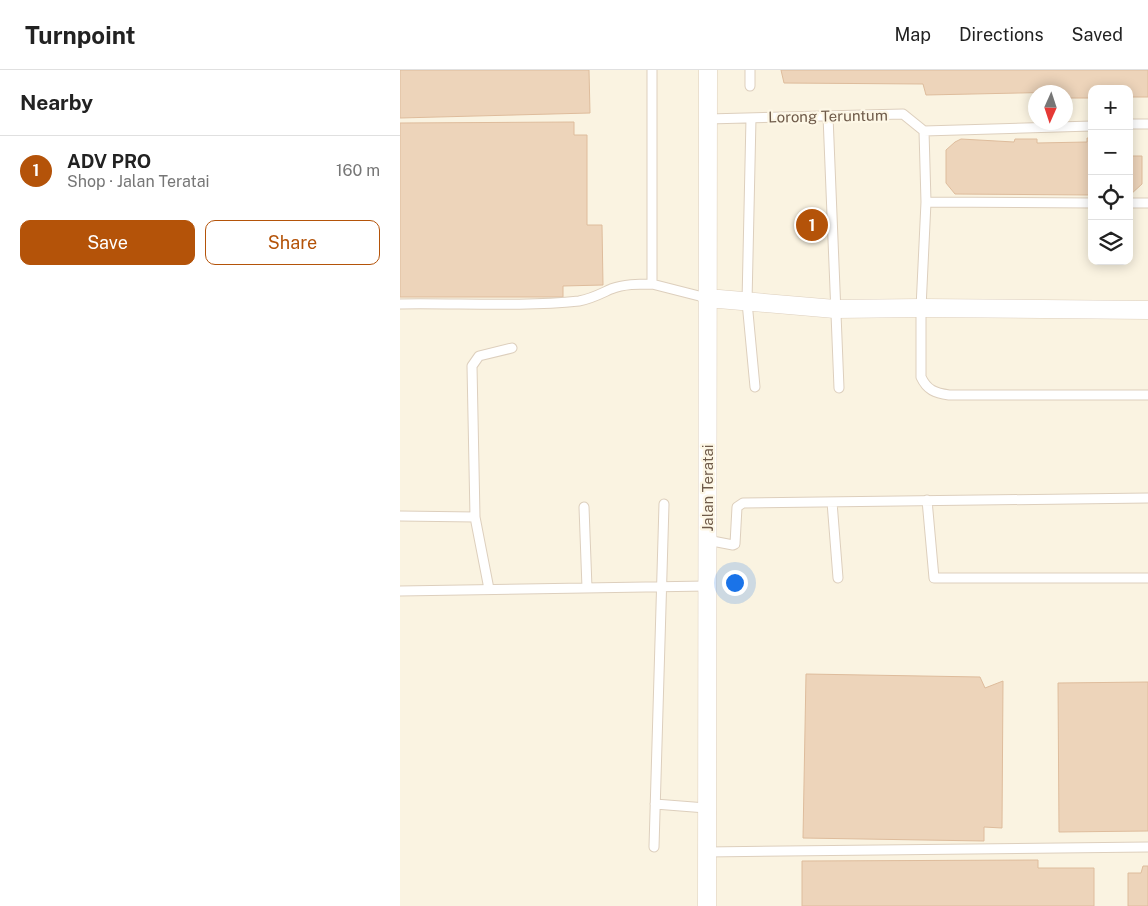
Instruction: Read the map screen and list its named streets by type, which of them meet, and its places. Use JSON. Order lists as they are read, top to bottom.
{
  "streets": {
    "street": ["Jalan Teratai"],
    "lane": ["Lorong Teruntum"]
  },
  "crossings": [
    ["Lorong Teruntum", "Jalan Teratai"]
  ],
  "north": "bottom",
  "page": {
    "header": "Turnpoint",
    "nav": ["Map", "Directions", "Saved"],
    "heading": "Nearby",
    "map_buttons": ["+", "−"],
    "list": [
      {
        "mark": "1",
        "name": "ADV PRO",
        "note": "Shop · Jalan Teratai",
        "value": "160 m"
      }
    ],
    "buttons": ["Save", "Share"],
    "pins": "1"
  }
}
